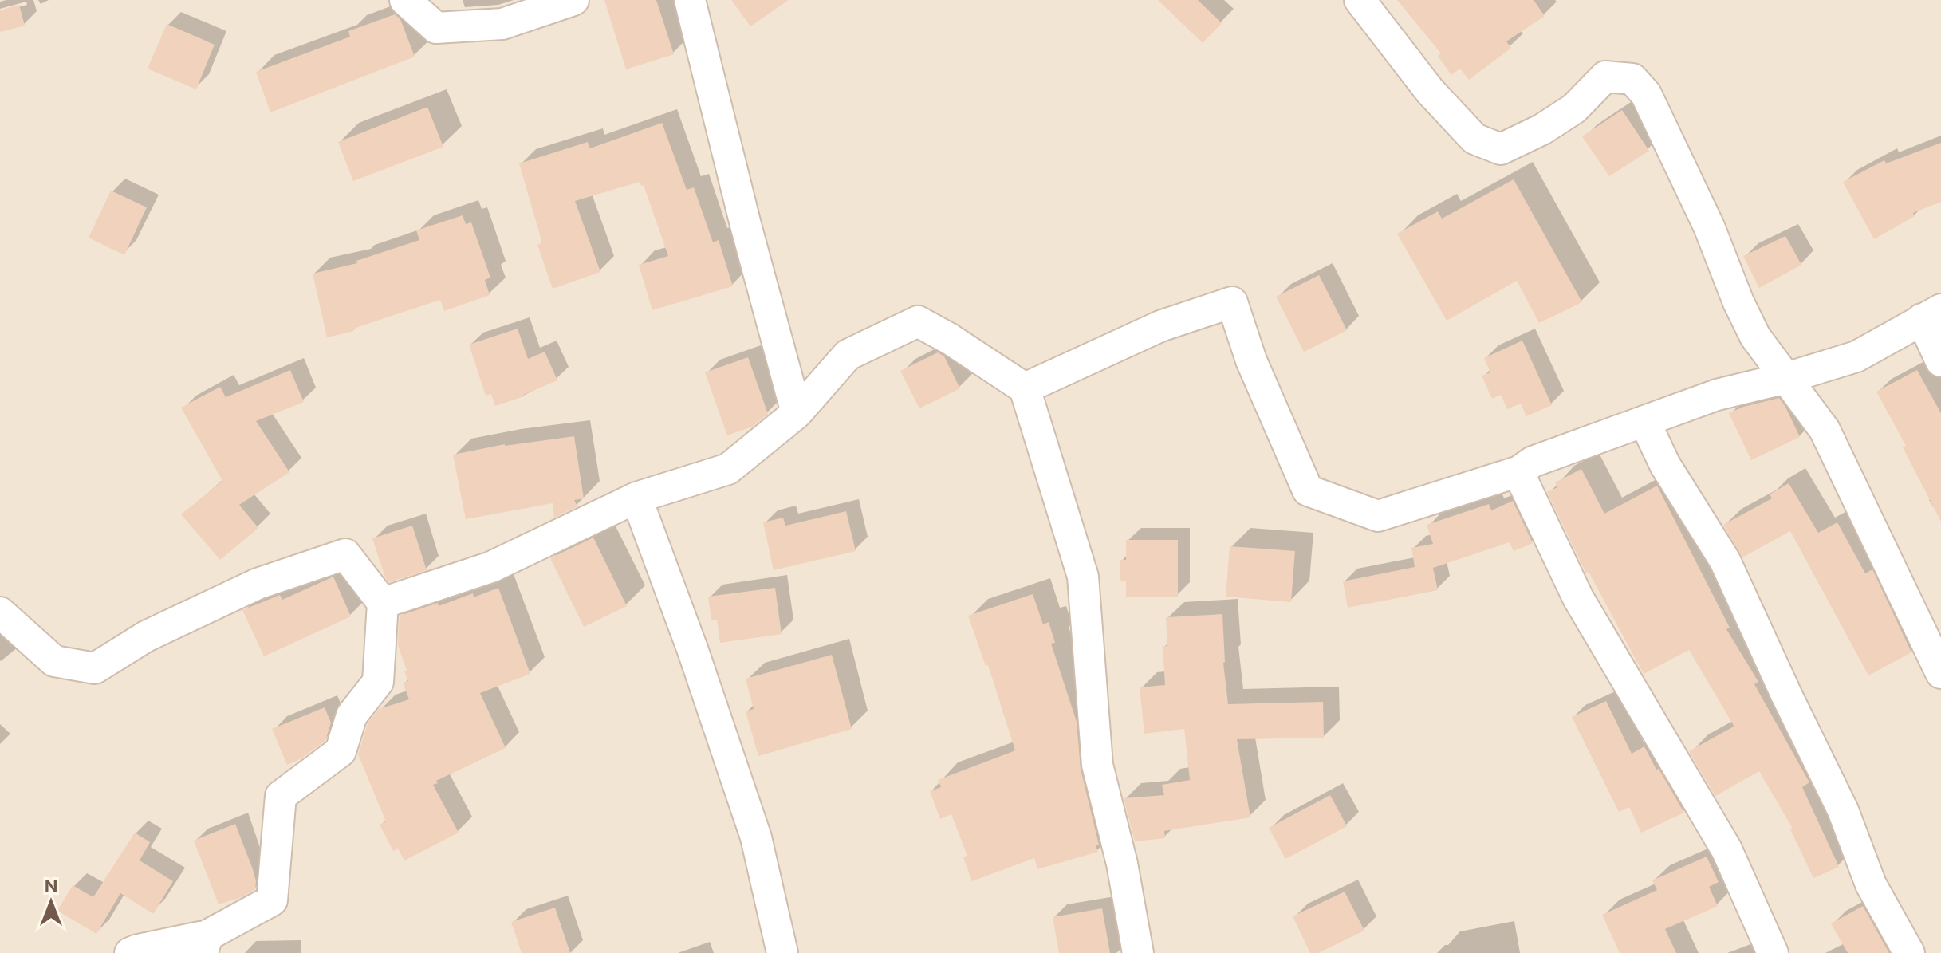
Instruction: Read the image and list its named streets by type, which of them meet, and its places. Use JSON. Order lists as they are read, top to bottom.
{
  "north": "top"
}
